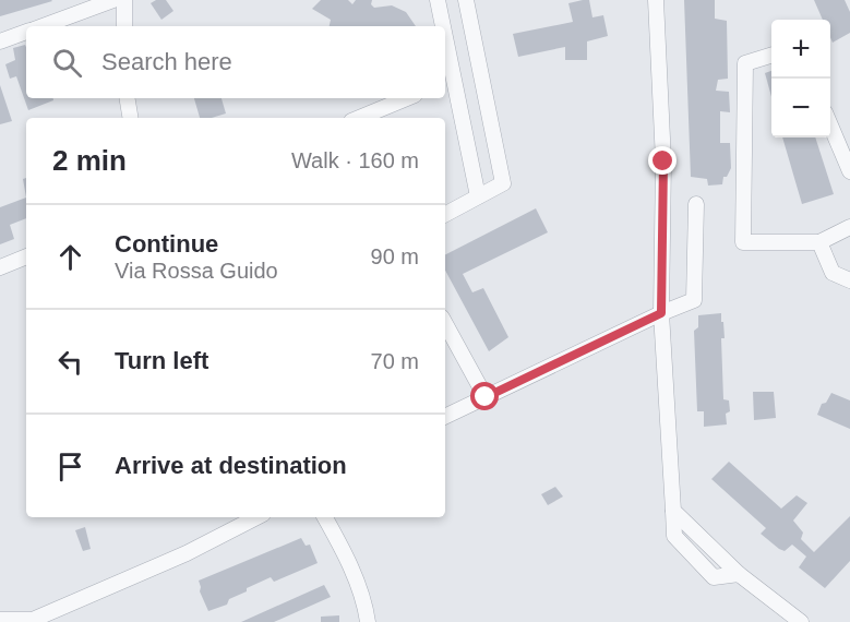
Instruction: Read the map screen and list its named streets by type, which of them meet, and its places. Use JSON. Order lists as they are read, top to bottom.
{
  "page": {
    "map_buttons": ["+", "−"],
    "search": "Search here",
    "heading": ["2 min", "Walk · 160 m"],
    "list": [
      ["Continue", "Via Rossa Guido", "90 m"],
      ["Turn left", "70 m"],
      "Arrive at destination"
    ]
  }
}
